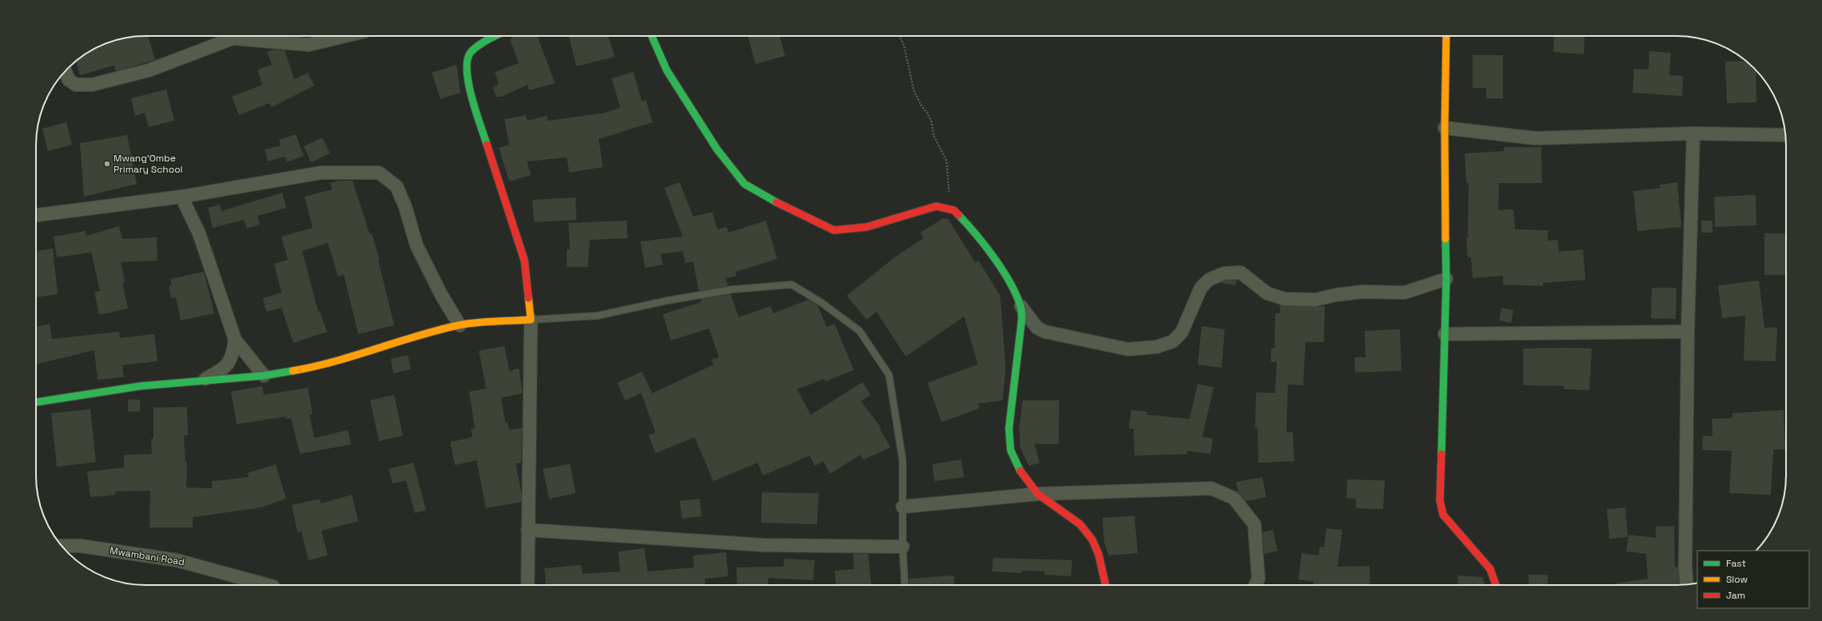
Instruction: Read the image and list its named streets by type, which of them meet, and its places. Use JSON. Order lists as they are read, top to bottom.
{
  "streets": {
    "street": ["Mwambani Road"]
  },
  "places": ["Mwang'Ombe Primary School"],
  "legend": ["Fast", "Slow", "Jam"]
}
